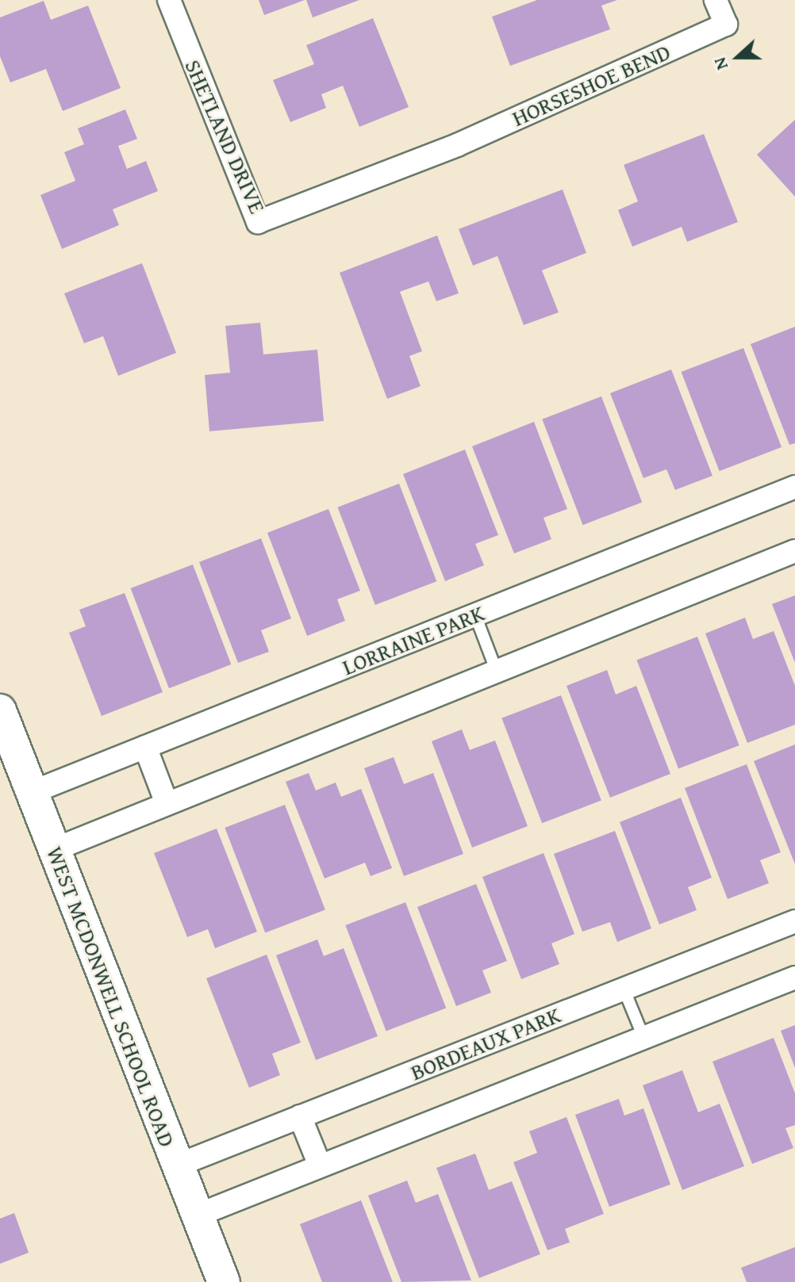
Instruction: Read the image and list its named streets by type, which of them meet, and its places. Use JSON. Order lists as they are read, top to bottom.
{
  "streets": {
    "main road": ["WEST MCDONWELL SCHOOL ROAD"],
    "street": [
      "HORSESHOE BEND",
      "SHETLAND DRIVE",
      "LORRAINE PARK",
      "BORDEAUX PARK"
    ]
  },
  "crossings": [
    ["HORSESHOE BEND", "SHETLAND DRIVE"],
    ["LORRAINE PARK", "WEST MCDONWELL SCHOOL ROAD"],
    ["WEST MCDONWELL SCHOOL ROAD", "BORDEAUX PARK"]
  ],
  "north": "left"
}
